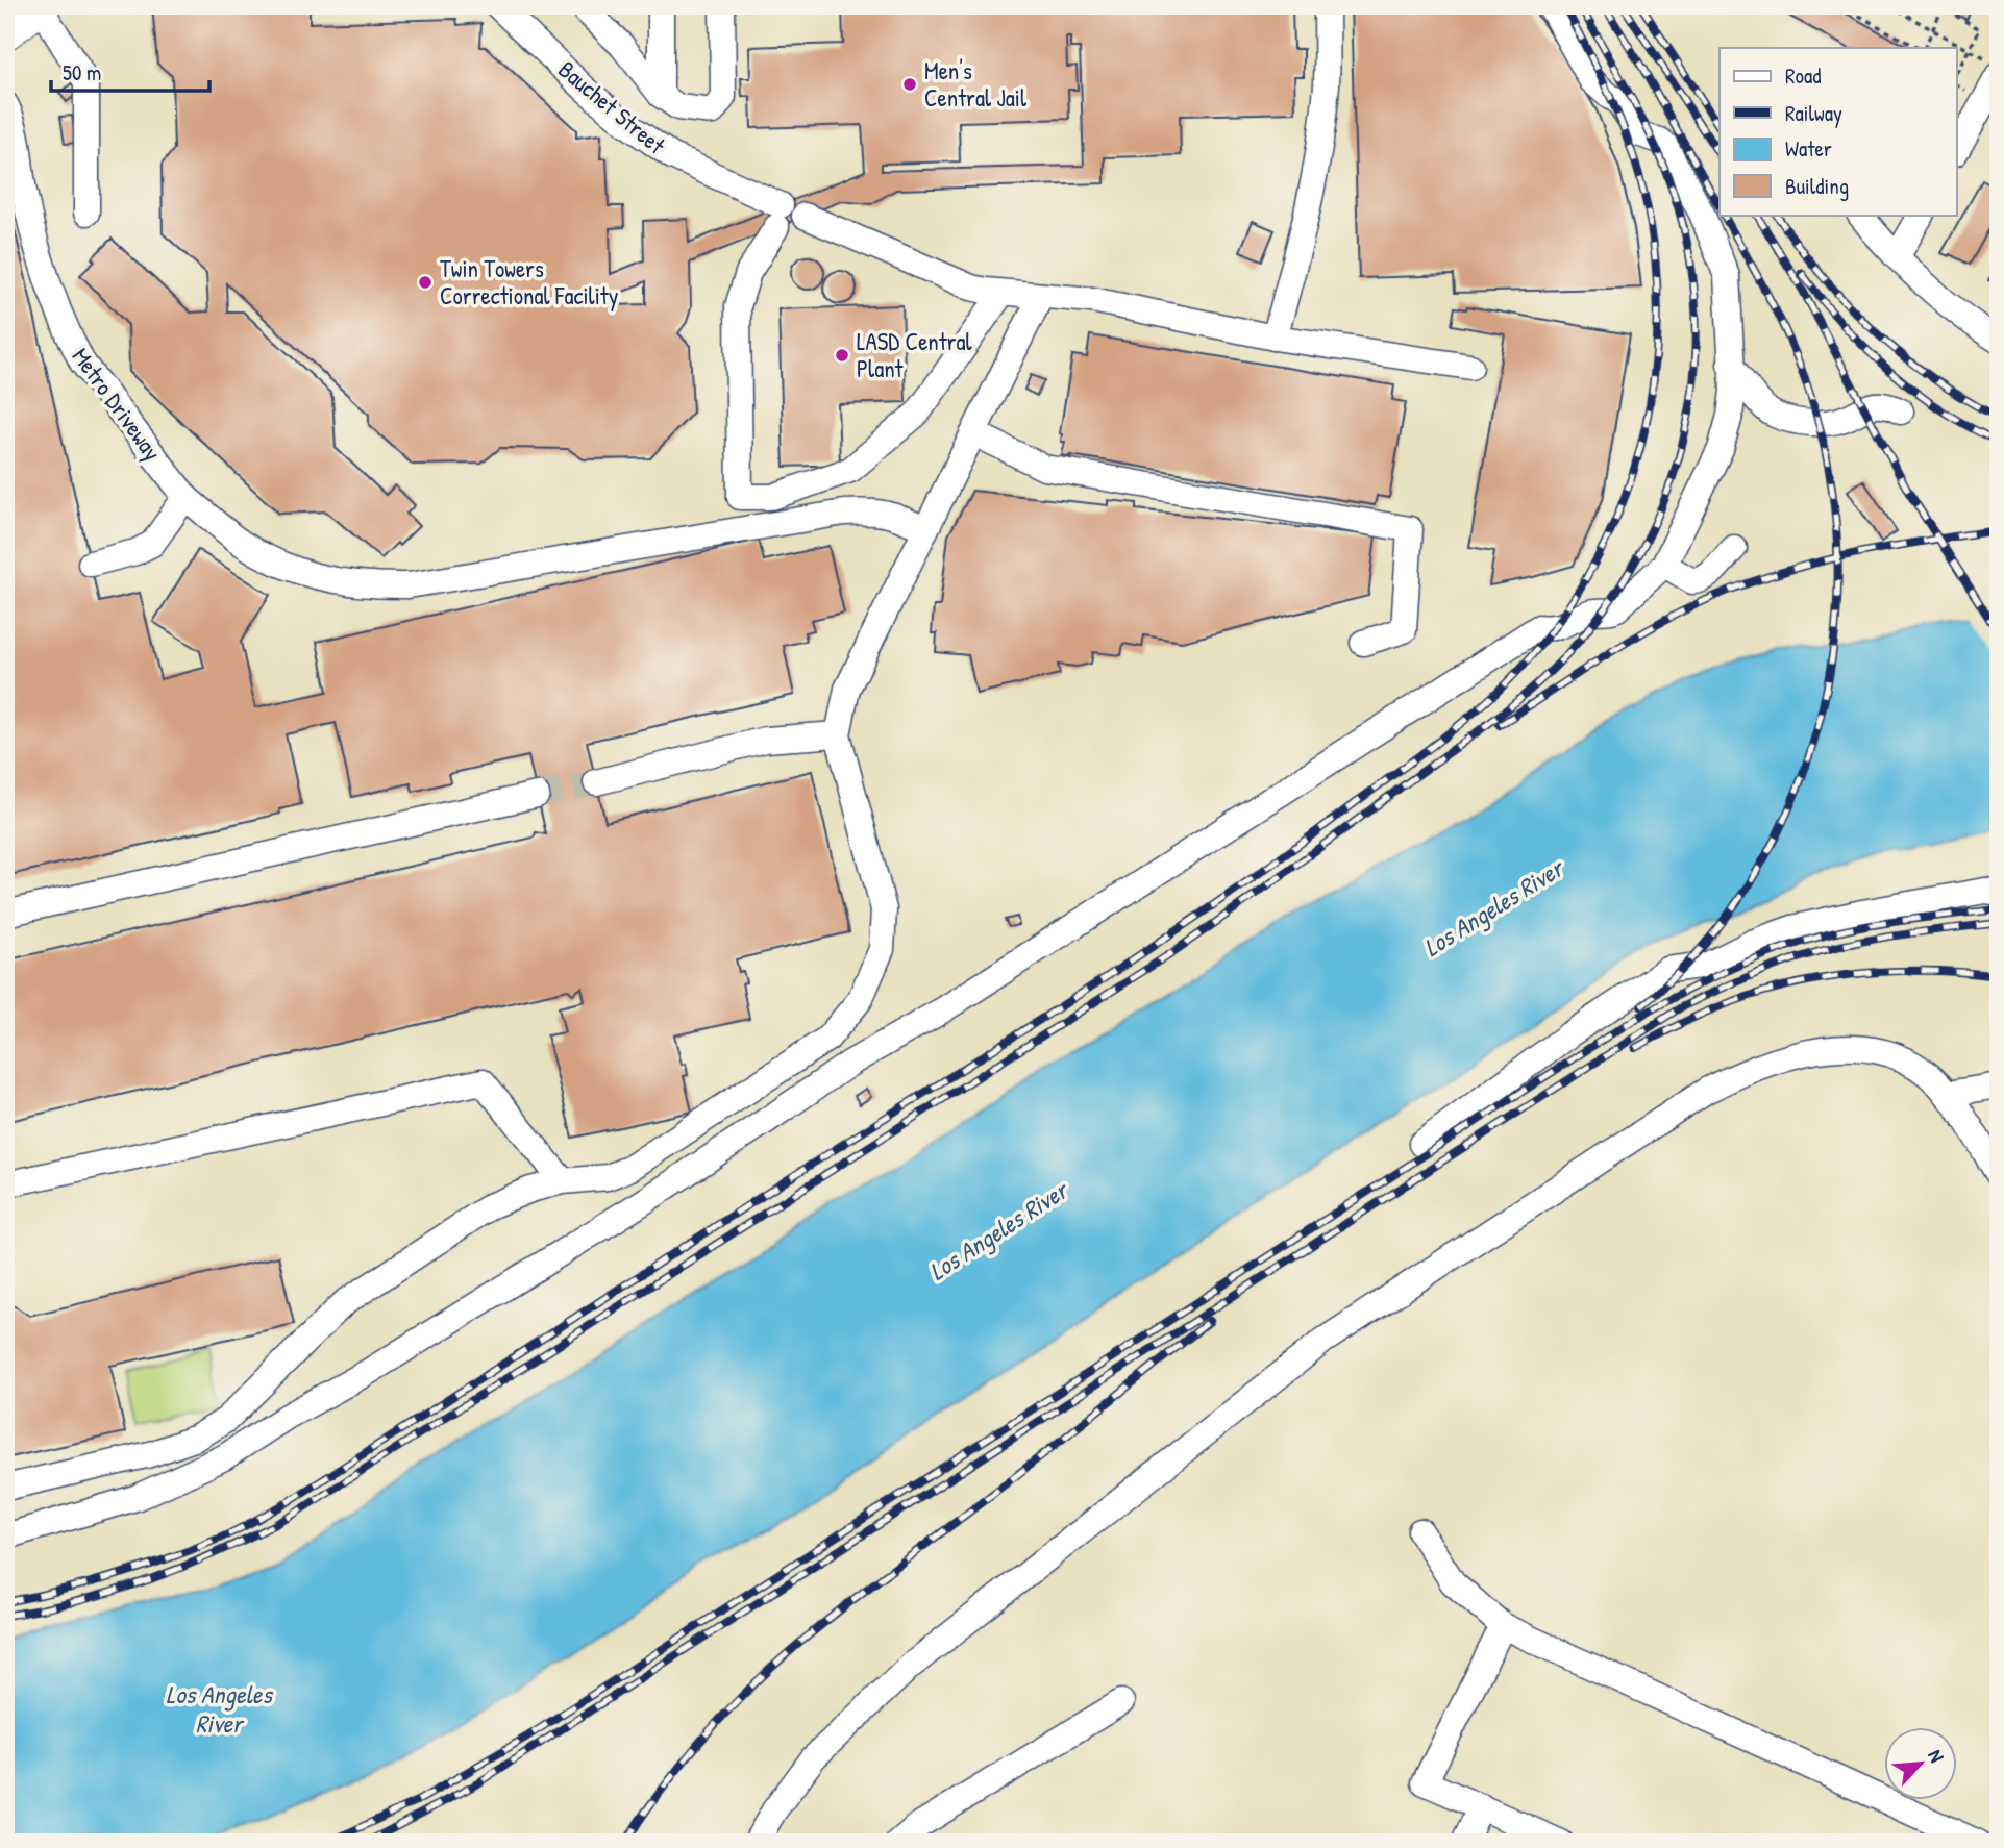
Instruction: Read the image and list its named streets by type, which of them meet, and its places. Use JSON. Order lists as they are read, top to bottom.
{
  "streets": {
    "street": ["Bauchet Street", "Metro Driveway"]
  },
  "water": ["Los Angeles River"],
  "places": ["Men's Central Jail", "Twin Towers Correctional Facility", "LASD Central Plant"],
  "legend": [
    "Road",
    "Railway",
    "Water",
    "Building"
  ],
  "scale_bar": "50 m",
  "north": "top right"
}
